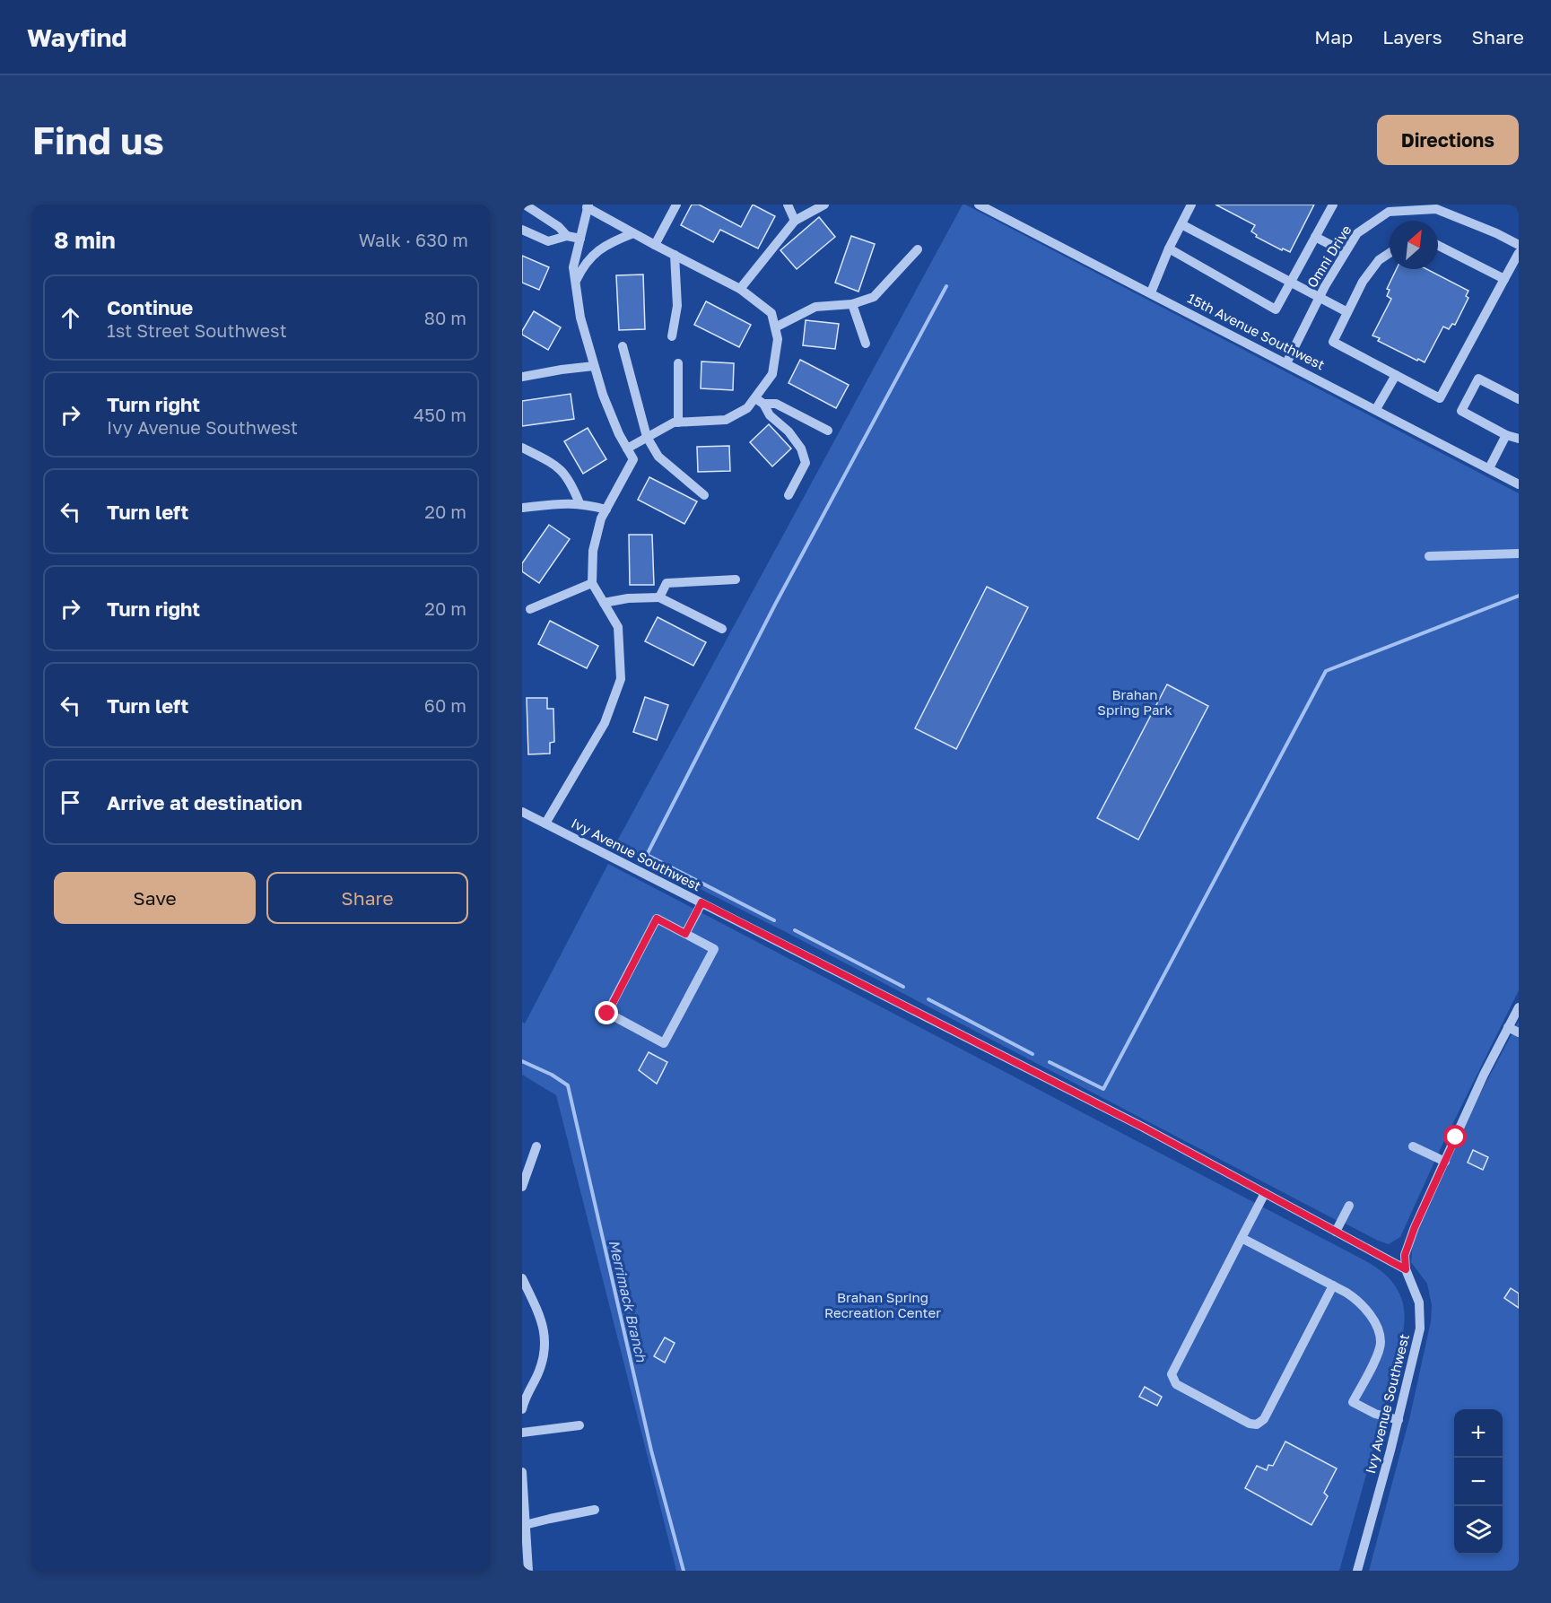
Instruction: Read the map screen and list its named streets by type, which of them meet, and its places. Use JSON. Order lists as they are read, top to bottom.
{
  "streets": {
    "street": ["Omni Drive", "15th Avenue Southwest", "Ivy Avenue Southwest"]
  },
  "crossings": [
    ["Omni Drive", "15th Avenue Southwest"]
  ],
  "water": ["Merrimack Branch"],
  "parks": ["Brahan Spring Park", "Brahan Spring Recreation Center"],
  "north": "top right",
  "page": {
    "header": "Wayfind",
    "nav": ["Map", "Layers", "Share"],
    "buttons": [
      "Directions",
      ["Save", "Share"]
    ],
    "title": "Find us",
    "heading": ["8 min", "Walk · 630 m"],
    "list": [
      ["Continue", "1st Street Southwest", "80 m"],
      ["Turn right", "Ivy Avenue Southwest", "450 m"],
      ["Turn left", "20 m"],
      ["Turn right", "20 m"],
      ["Turn left", "60 m"],
      "Arrive at destination"
    ],
    "map_buttons": ["+", "−"]
  }
}
